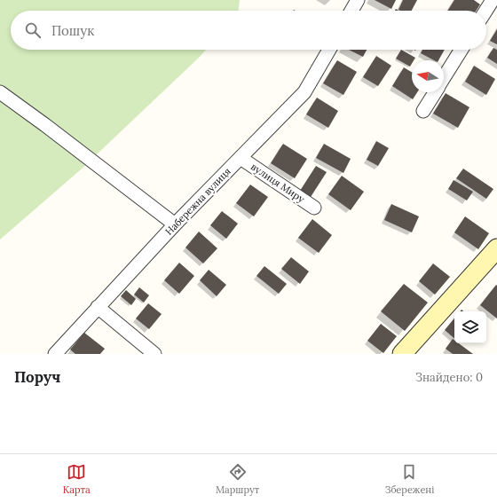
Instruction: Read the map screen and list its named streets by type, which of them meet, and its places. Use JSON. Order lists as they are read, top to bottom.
{
  "streets": {
    "street": ["вулиця Миру", "Набережна вулиця"]
  },
  "crossings": [
    ["вулиця Миру", "Набережна вулиця"]
  ],
  "north": "left",
  "page": {
    "search": "Пошук",
    "heading": ["Поруч", "Знайдено: 0"],
    "nav": ["Карта", "Маршрут", "Збережені"]
  }
}
